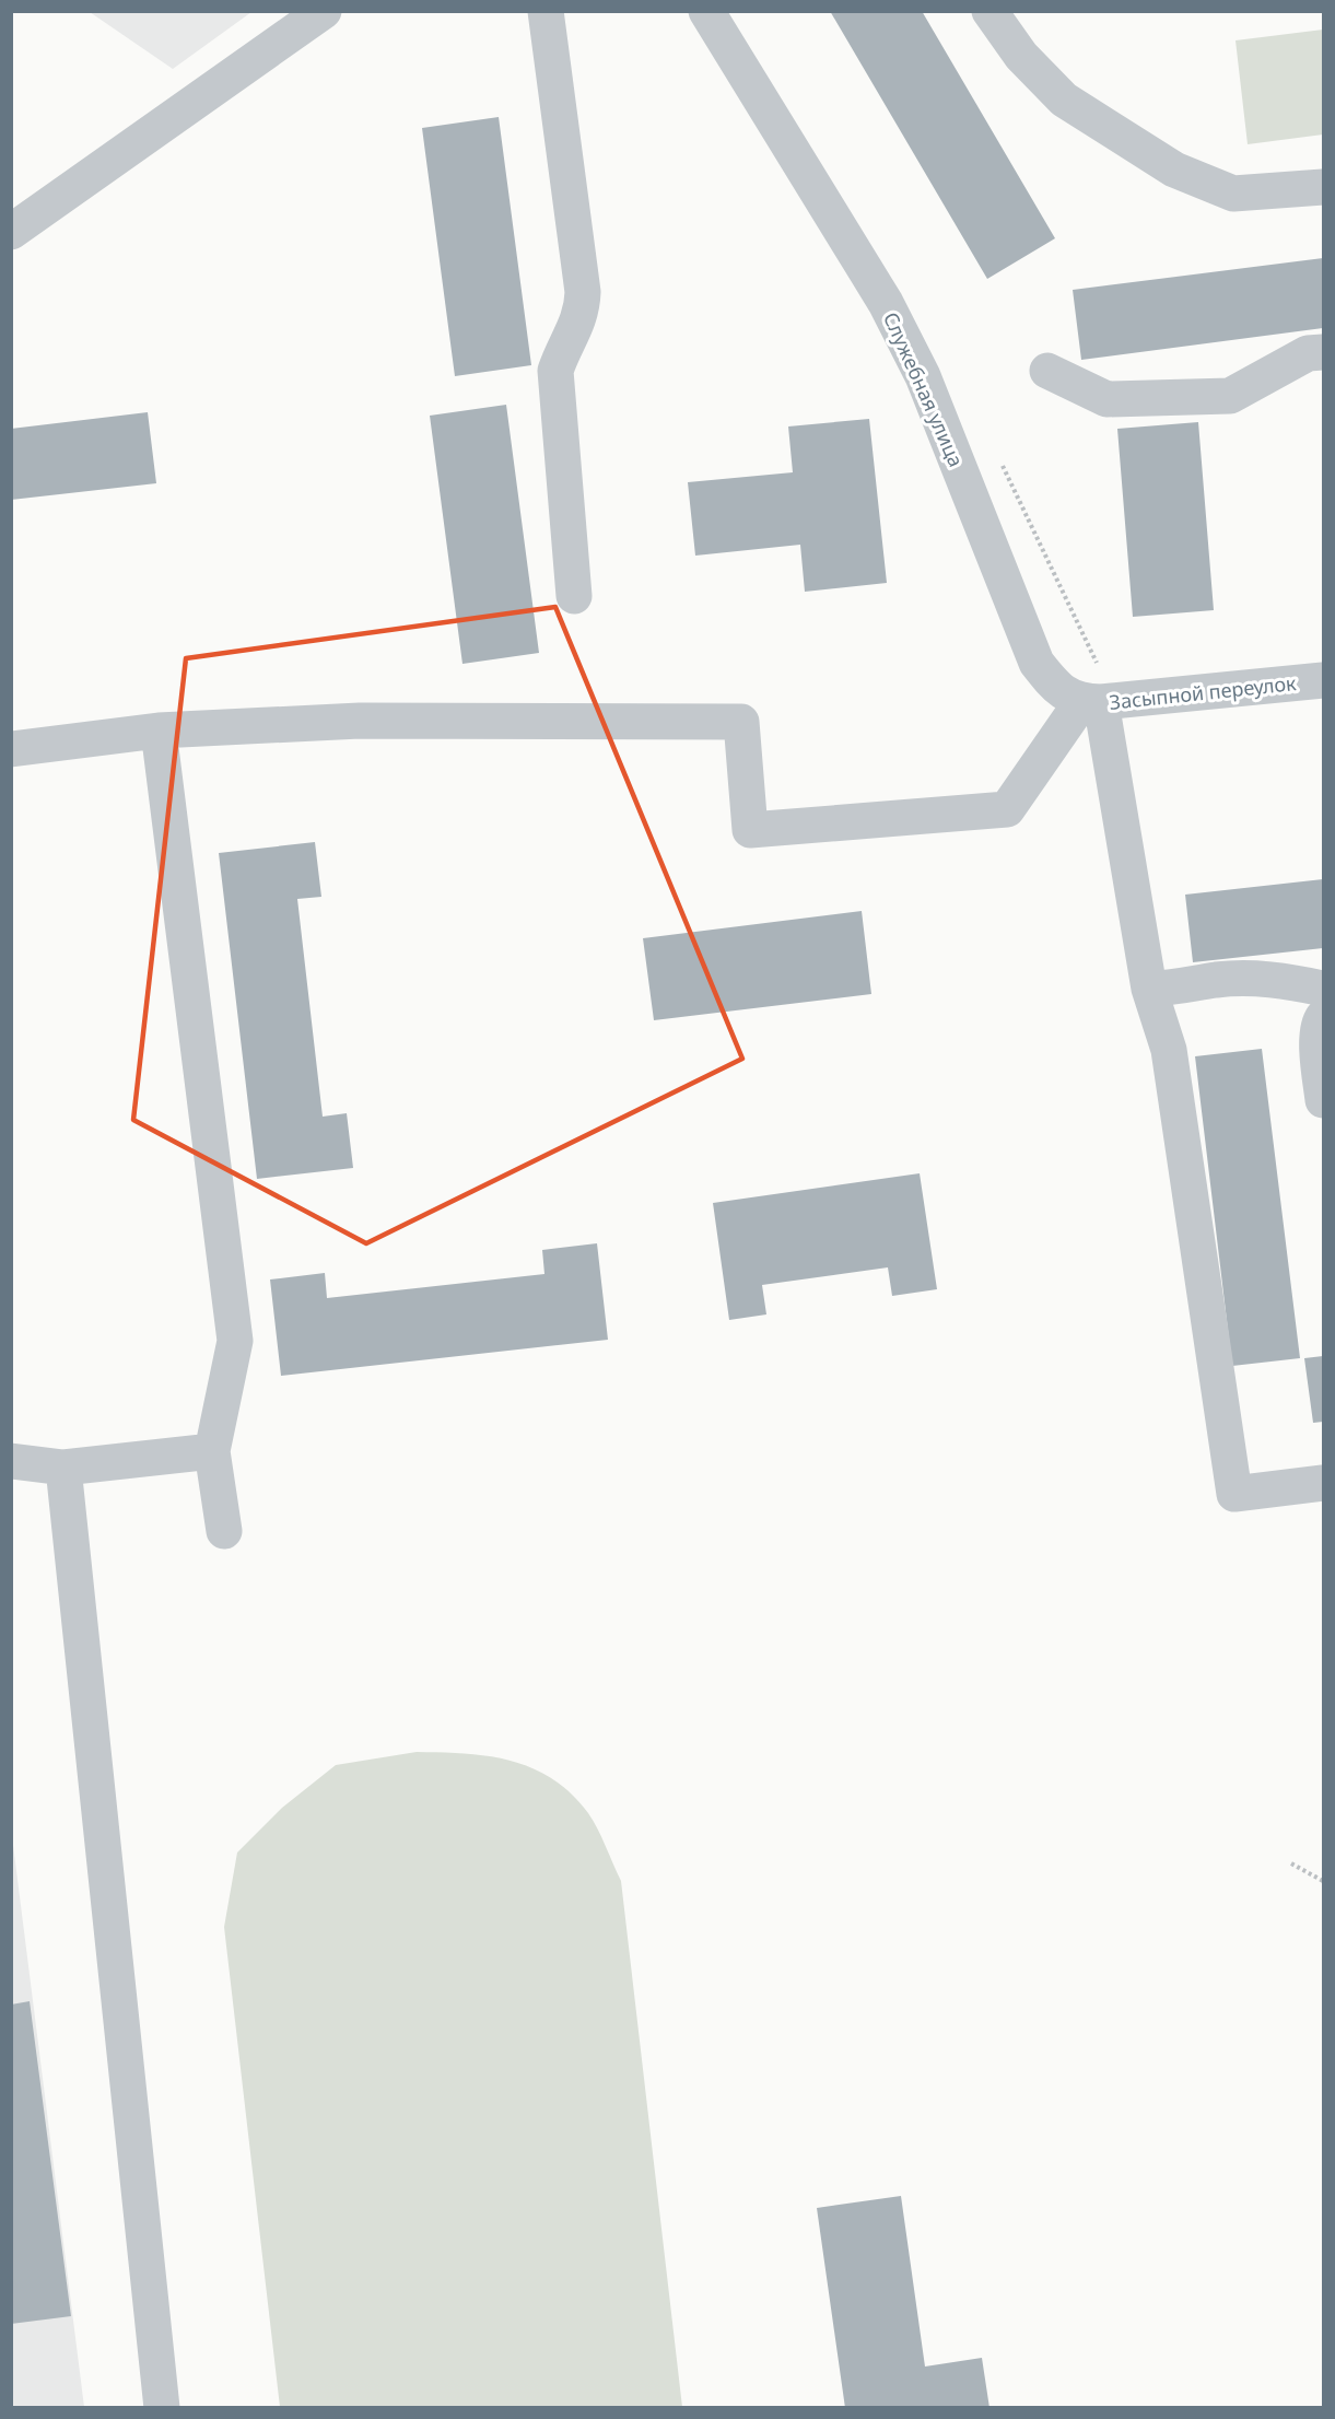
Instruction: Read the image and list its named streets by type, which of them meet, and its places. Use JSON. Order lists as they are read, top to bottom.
{
  "streets": {
    "street": ["Служебная улица", "Засыпной переулок"]
  },
  "crossings": [
    ["Служебная улица", "Засыпной переулок"]
  ]
}
